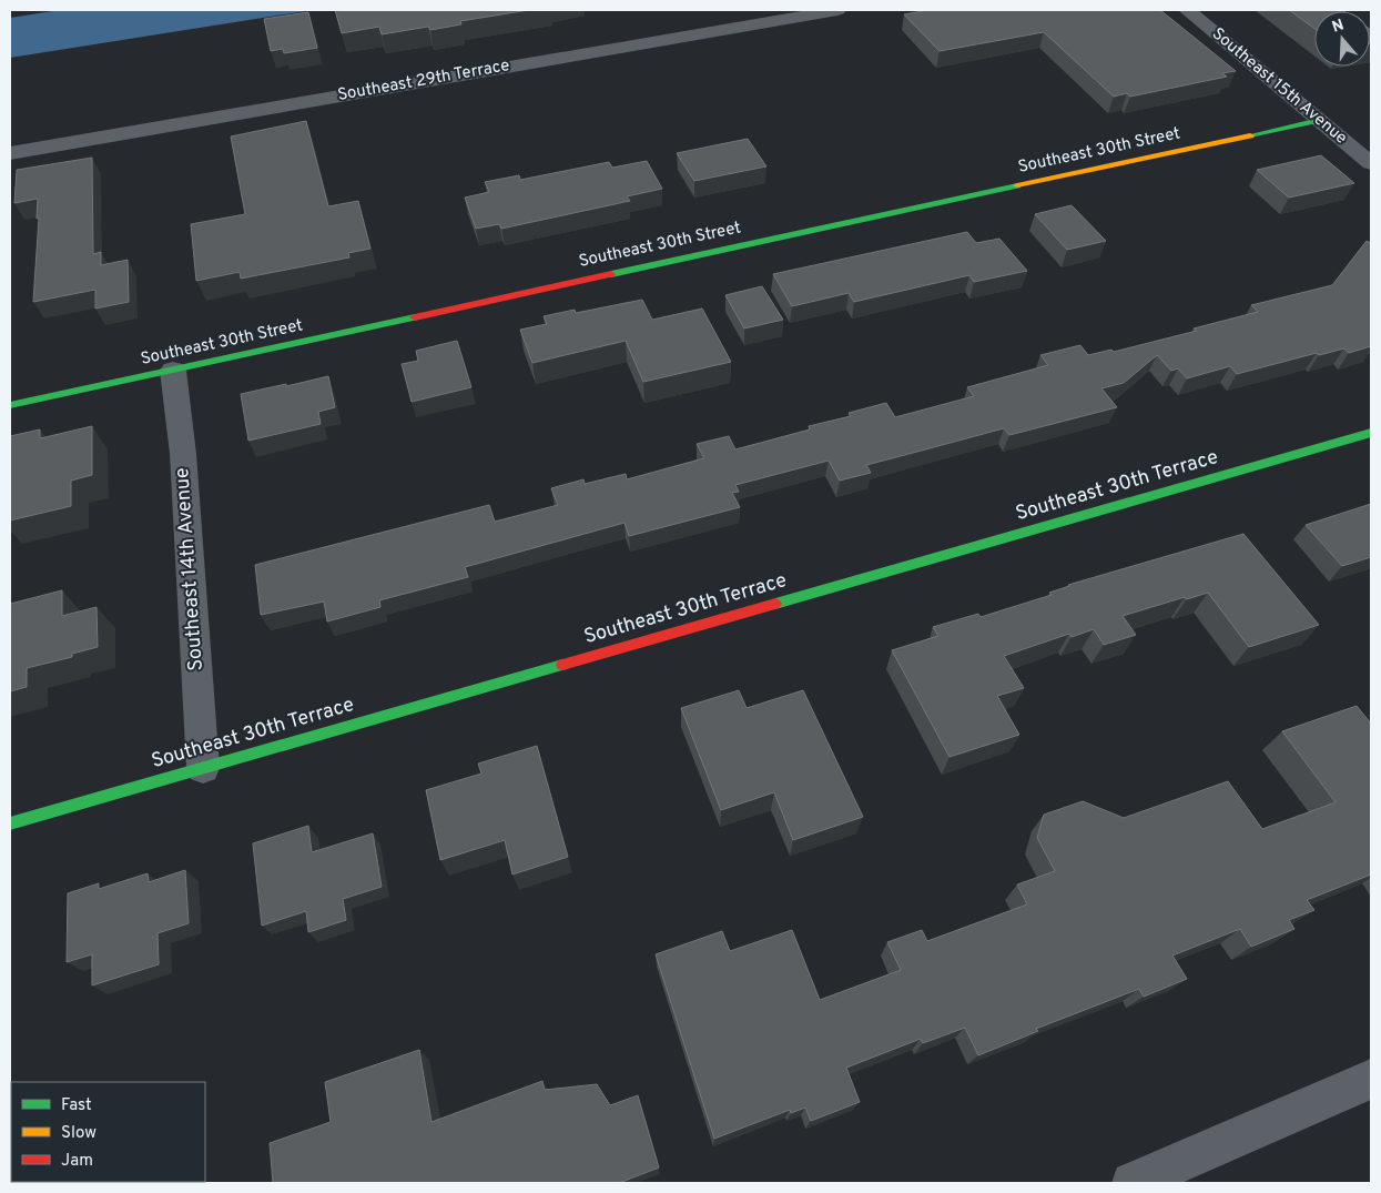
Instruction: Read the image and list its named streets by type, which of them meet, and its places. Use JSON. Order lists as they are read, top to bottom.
{
  "streets": {
    "street": [
      "Southeast 29th Terrace",
      "Southeast 15th Avenue",
      "Southeast 30th Street",
      "Southeast 30th Terrace",
      "Southeast 14th Avenue"
    ]
  },
  "crossings": [
    ["Southeast 15th Avenue", "Southeast 30th Street"],
    ["Southeast 30th Street", "Southeast 14th Avenue"],
    ["Southeast 30th Terrace", "Southeast 14th Avenue"]
  ],
  "legend": ["Fast", "Slow", "Jam"],
  "north": "top"
}
